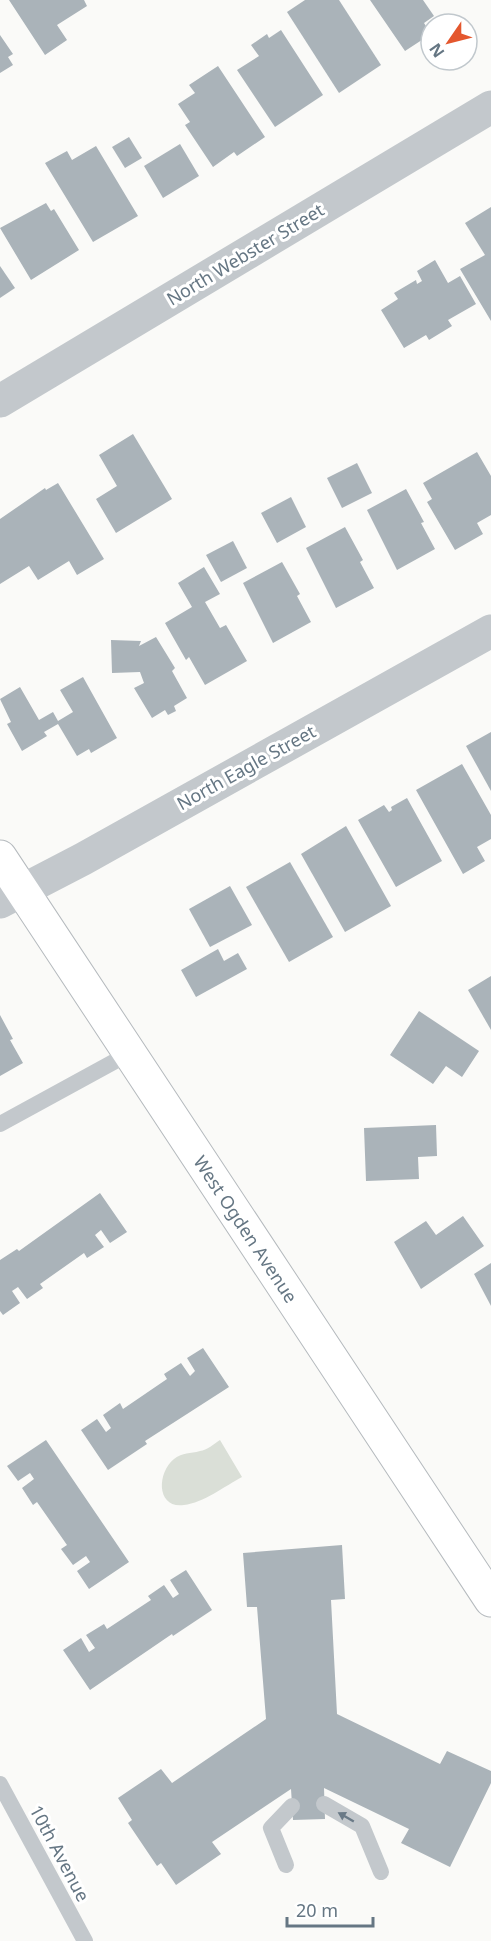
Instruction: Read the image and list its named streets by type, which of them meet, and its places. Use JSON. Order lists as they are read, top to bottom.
{
  "streets": {
    "main road": ["West Ogden Avenue"],
    "street": ["North Webster Street", "North Eagle Street"],
    "lane": ["10th Avenue"]
  },
  "crossings": [
    ["North Eagle Street", "West Ogden Avenue"]
  ],
  "scale_bar": "20 m",
  "north": "bottom left"
}
